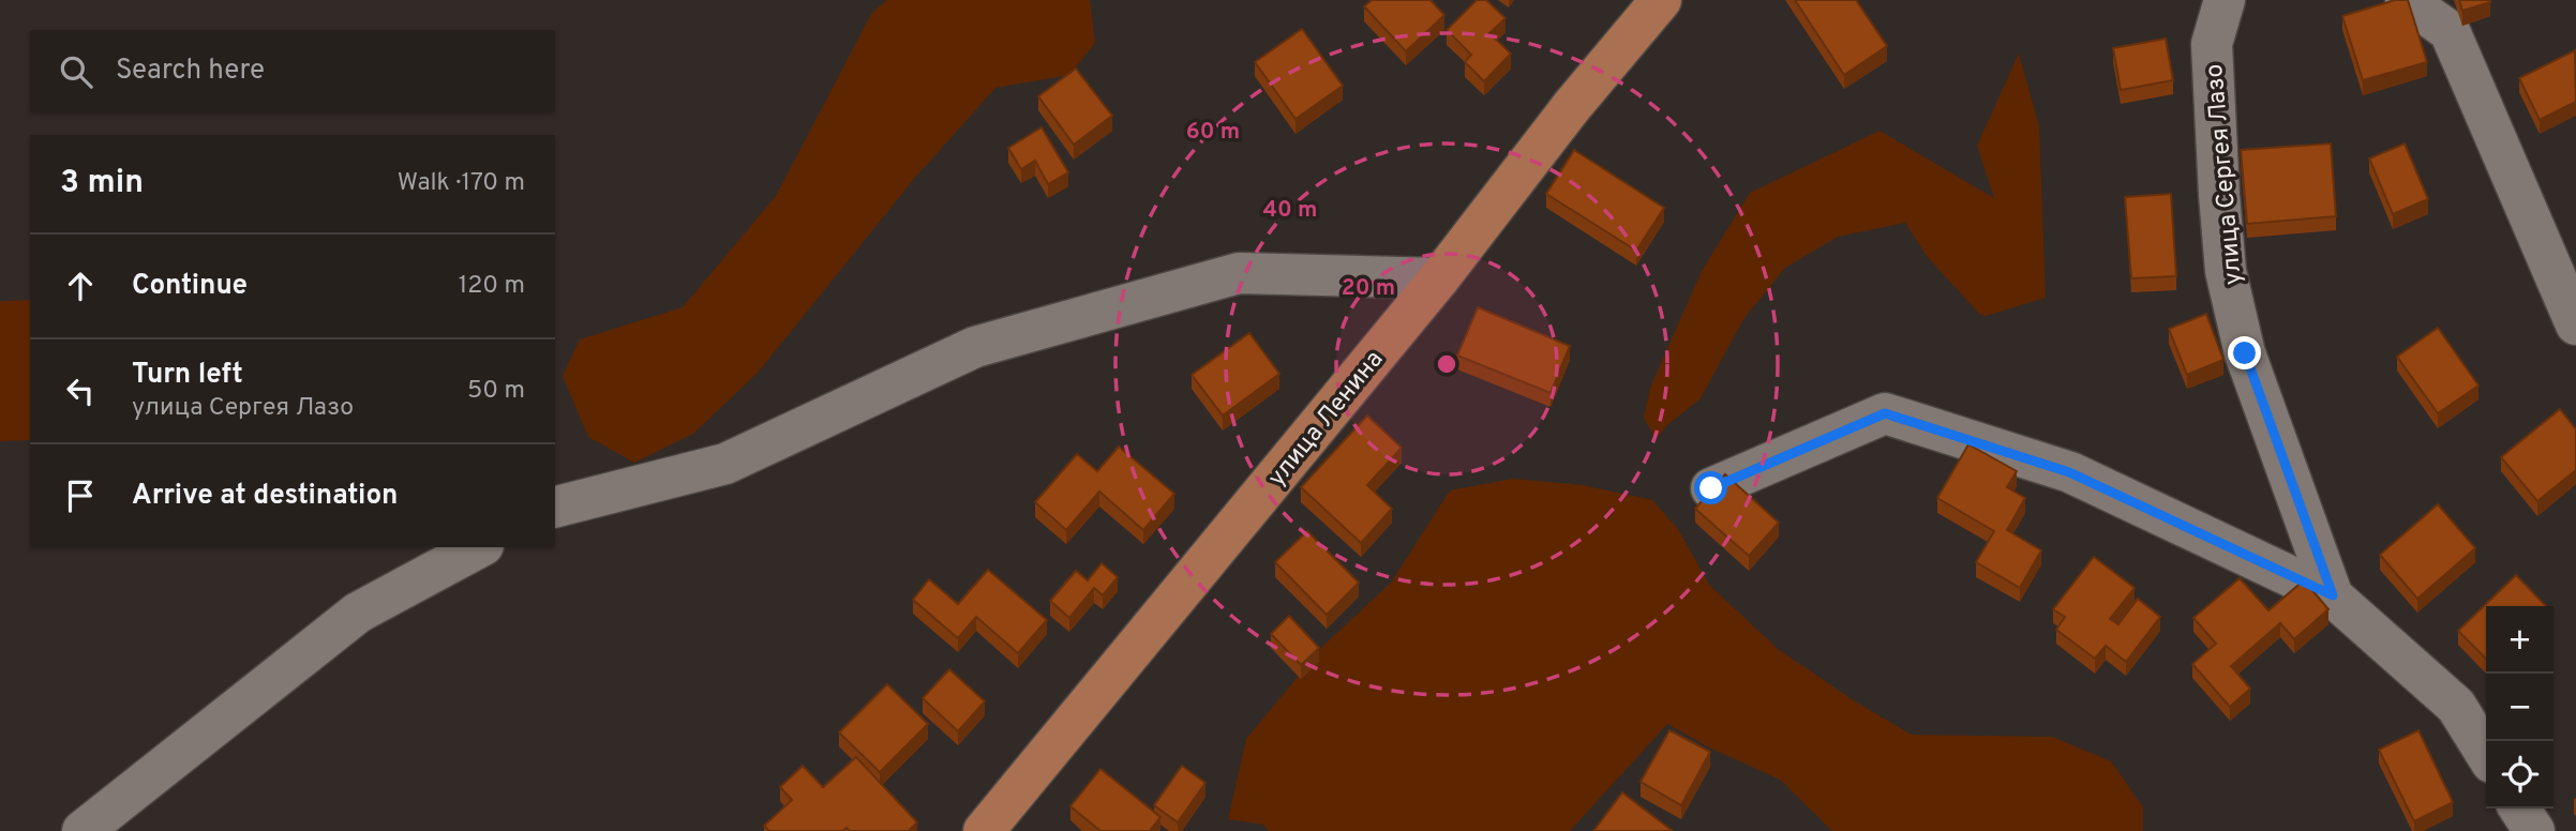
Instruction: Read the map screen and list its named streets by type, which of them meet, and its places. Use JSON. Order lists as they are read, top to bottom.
{
  "streets": {
    "main road": ["улица Ленина"],
    "street": ["улица Сергея Лазо"]
  },
  "page": {
    "search": "Search here",
    "heading": ["3 min", "Walk · 170 m"],
    "list": [
      ["Continue", "120 m"],
      ["Turn left", "улица Сергея Лазо", "50 m"],
      "Arrive at destination"
    ],
    "map_buttons": ["+", "−"]
  },
  "rings": ["60 m", "40 m", "20 m"]
}
